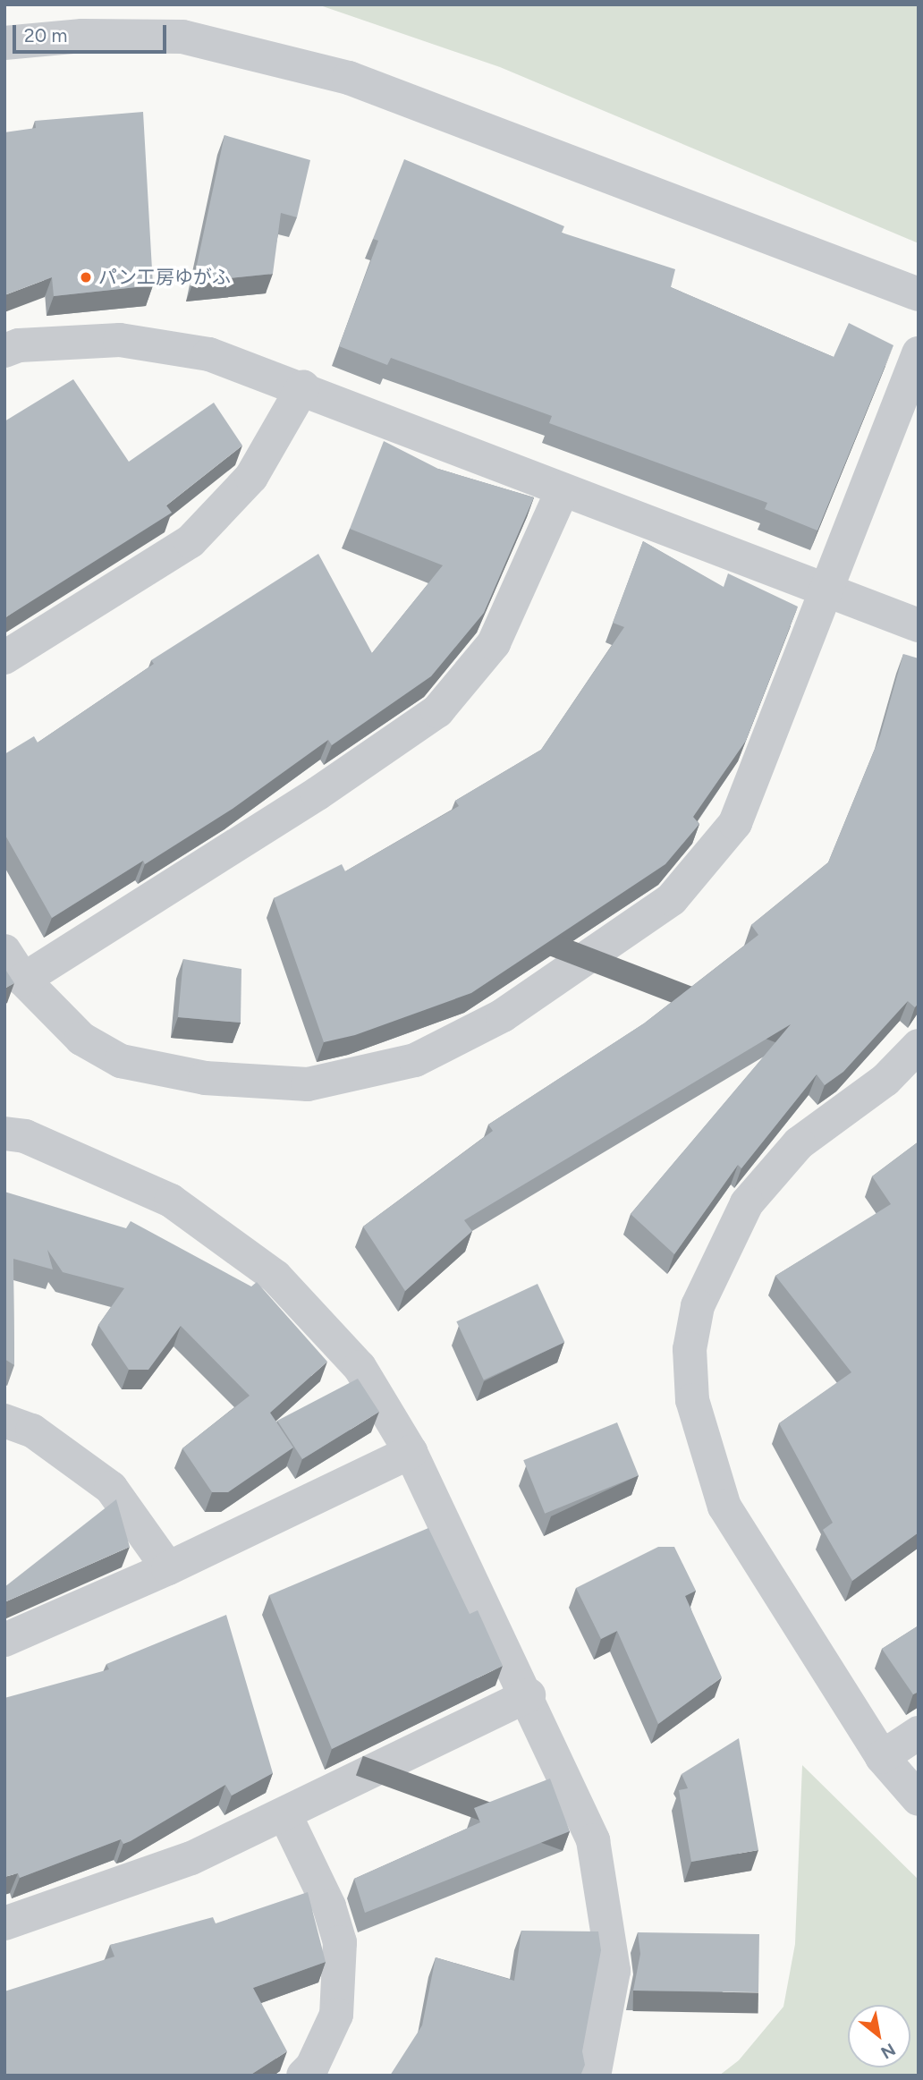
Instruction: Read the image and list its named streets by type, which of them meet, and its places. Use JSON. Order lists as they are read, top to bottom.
{
  "places": ["パン工房ゆがふ"],
  "scale_bar": "20 m",
  "north": "bottom right"
}
